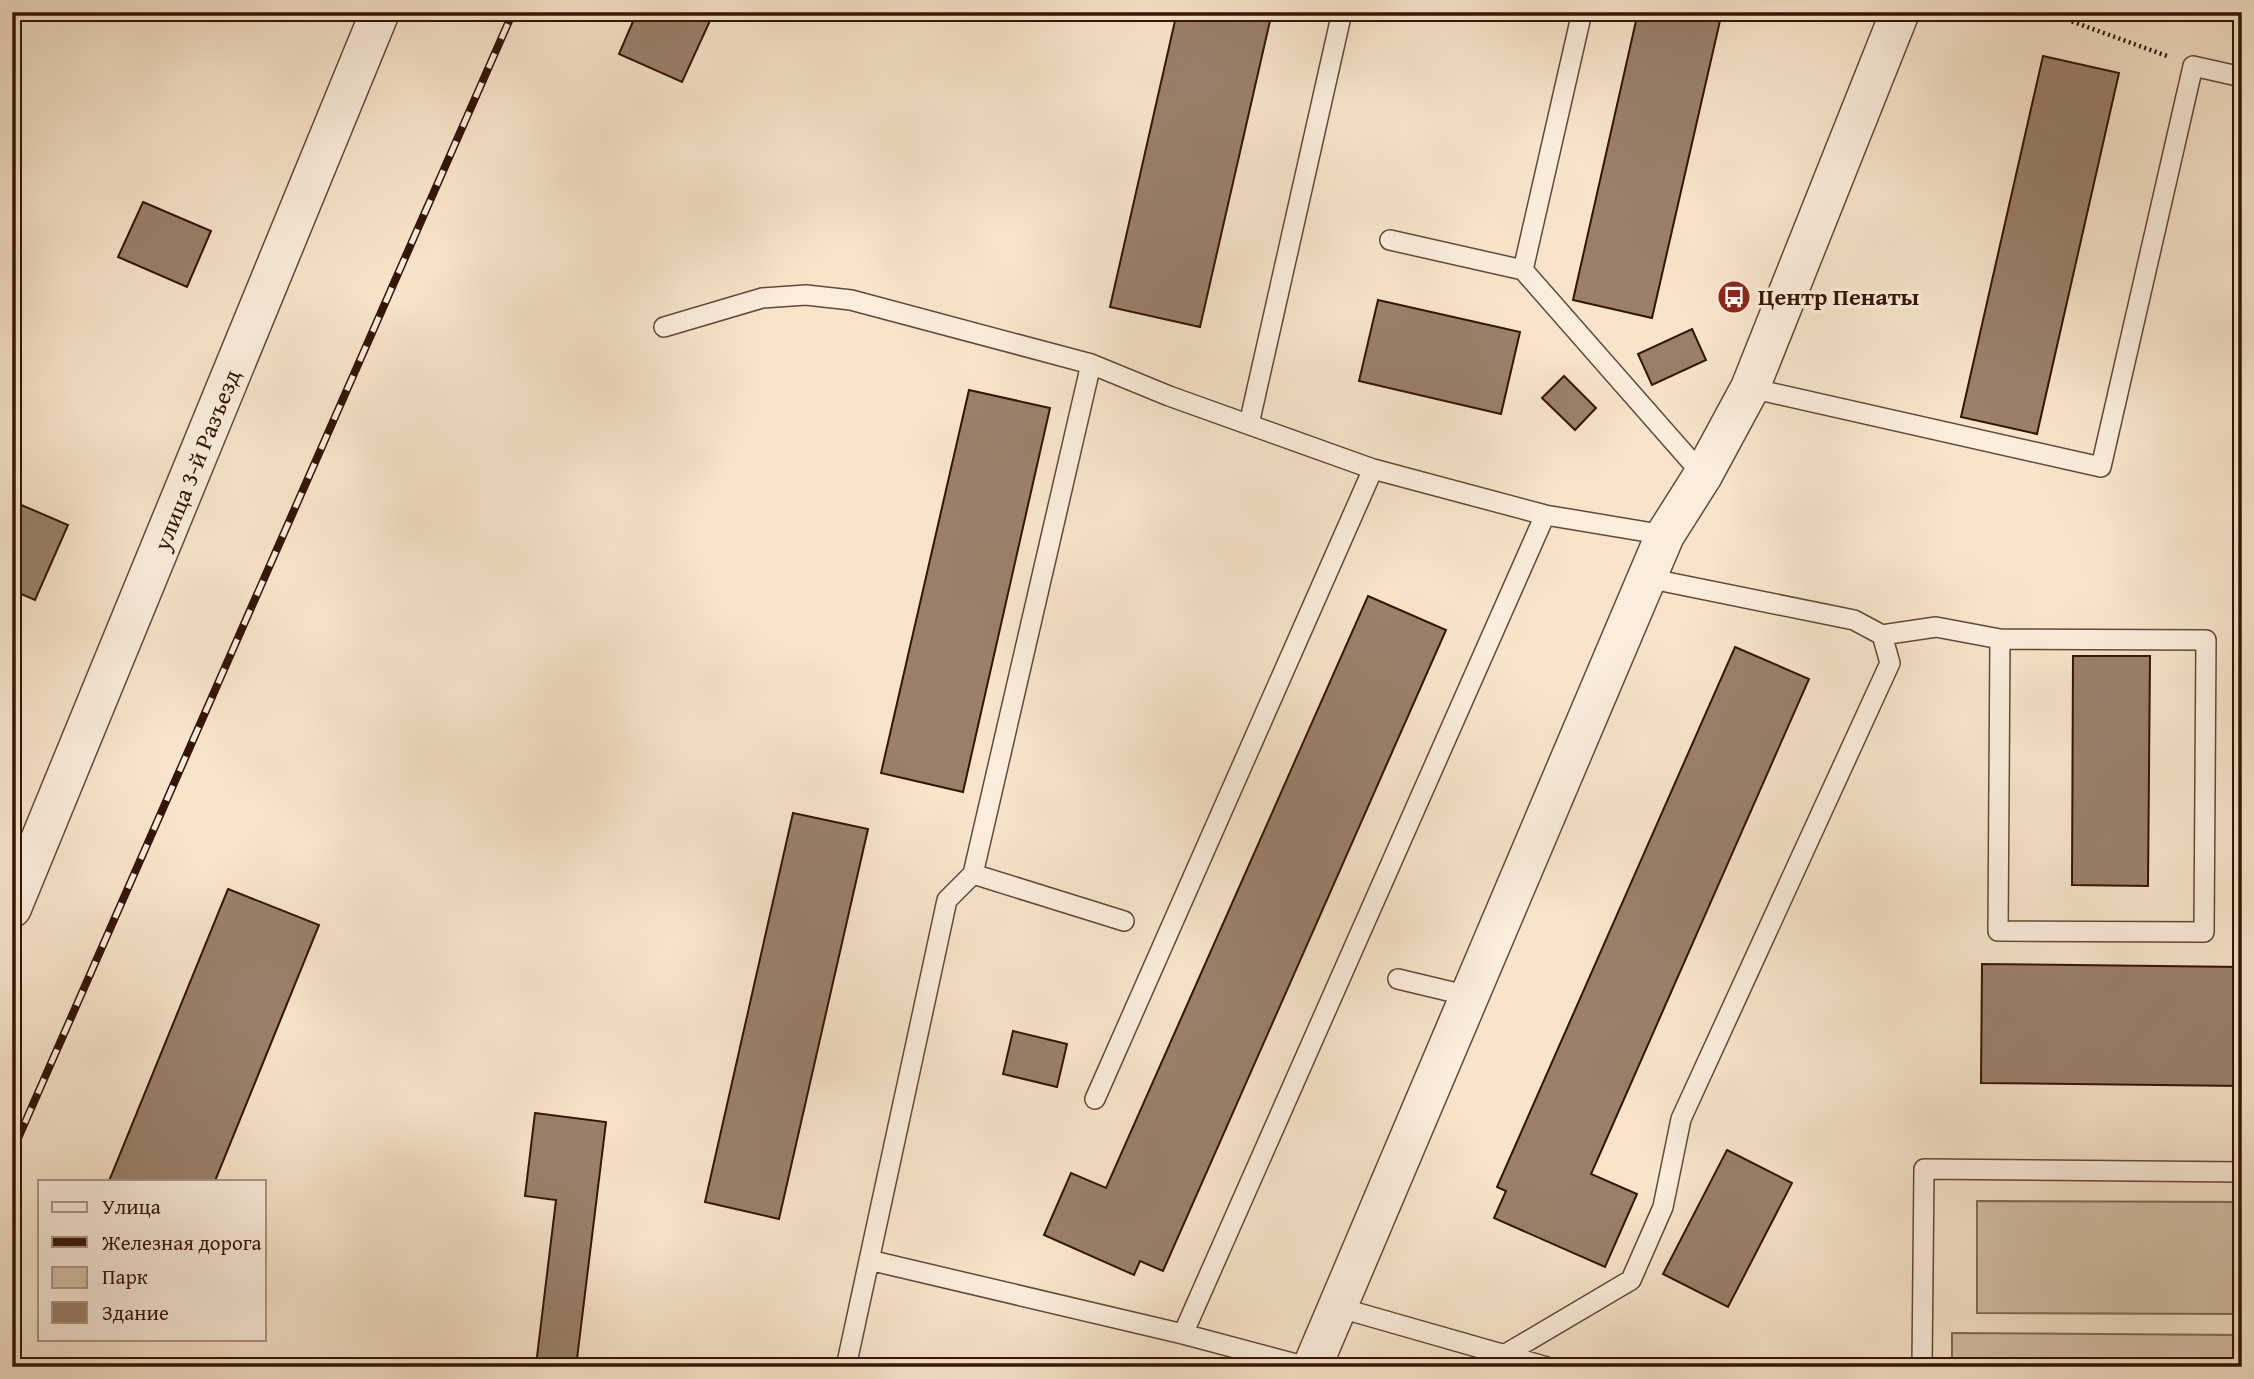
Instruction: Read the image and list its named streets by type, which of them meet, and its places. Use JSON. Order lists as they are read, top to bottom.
{
  "streets": {
    "street": ["улица 3-й Разъезд"]
  },
  "places": {
    "bus stop": ["Центр Пенаты"]
  },
  "legend": [
    "Улица",
    "Железная дорога",
    "Парк",
    "Здание"
  ]
}
